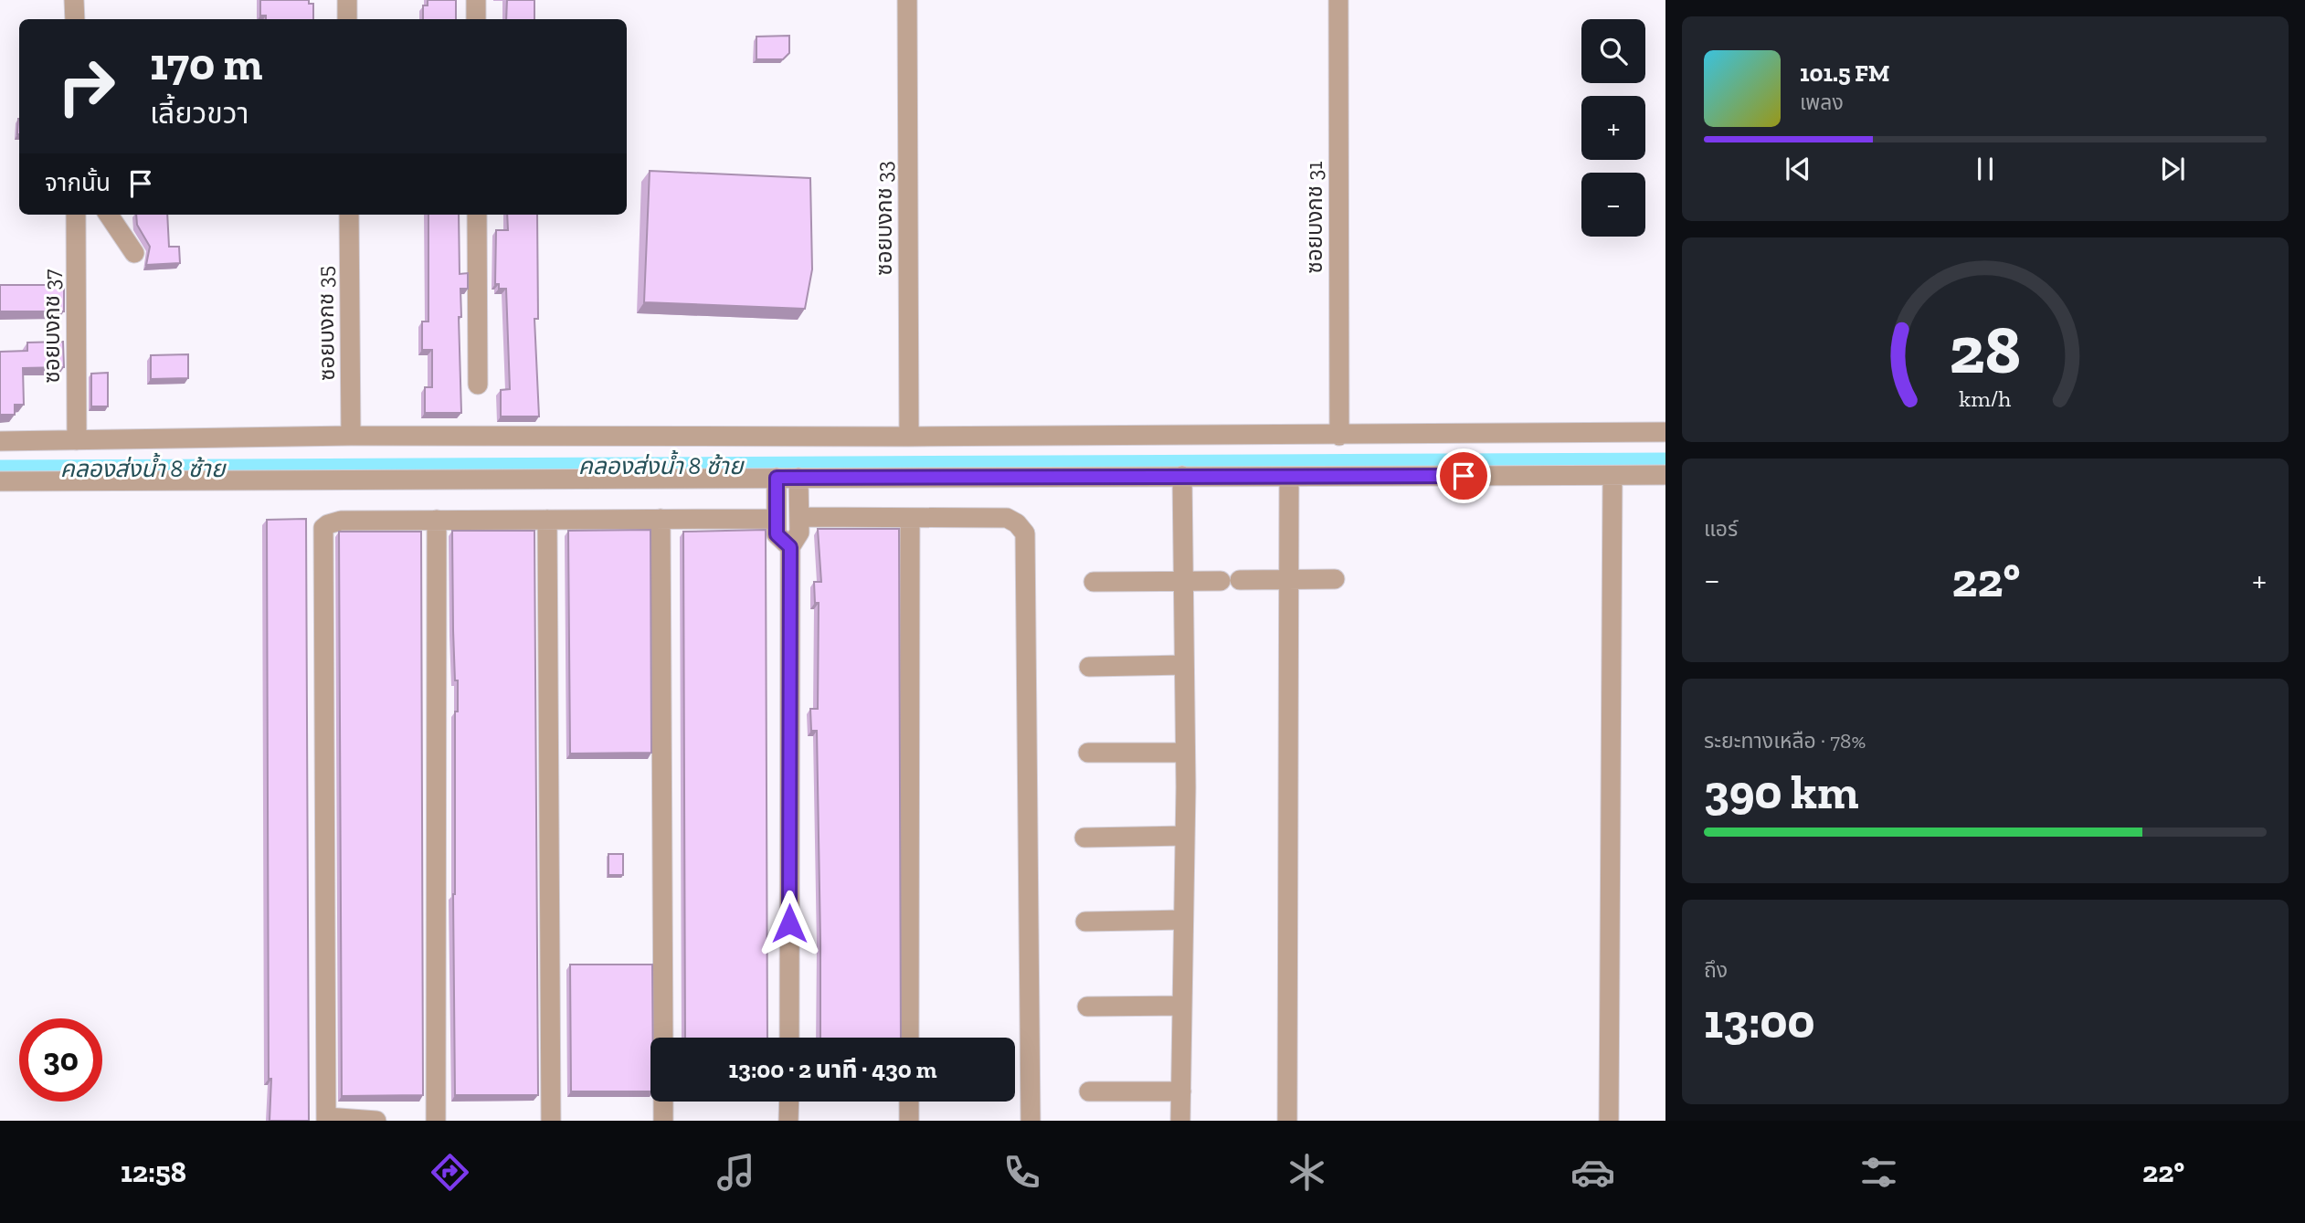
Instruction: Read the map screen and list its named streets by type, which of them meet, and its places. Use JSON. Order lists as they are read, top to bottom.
{
  "streets": {
    "street": [
      "ซอยบงกช 31",
      "ซอยบงกช 33",
      "ซอยบงกช 35",
      "ซอยบงกช 37"
    ]
  },
  "water": ["คลองส่งน้ำ 8 ซ้าย"],
  "page": {
    "map_buttons": ["+", "−"],
    "turn": ["170 m", "เลี้ยวขวา"],
    "song": ["101.5 FM", "เพลง"],
    "then": "จากนั้น",
    "tile": [
      "แอร์",
      ["ระยะทางเหลือ · 78%", "390 km"],
      ["ถึง", "13:00"]
    ],
    "heat": ["−", "22°", "+"],
    "limit": "30",
    "trip": "13:00 · 2 นาที · 430 m",
    "tabs": ["12:58", "22°"],
    "gauge": ["28", "km/h"]
  }
}
